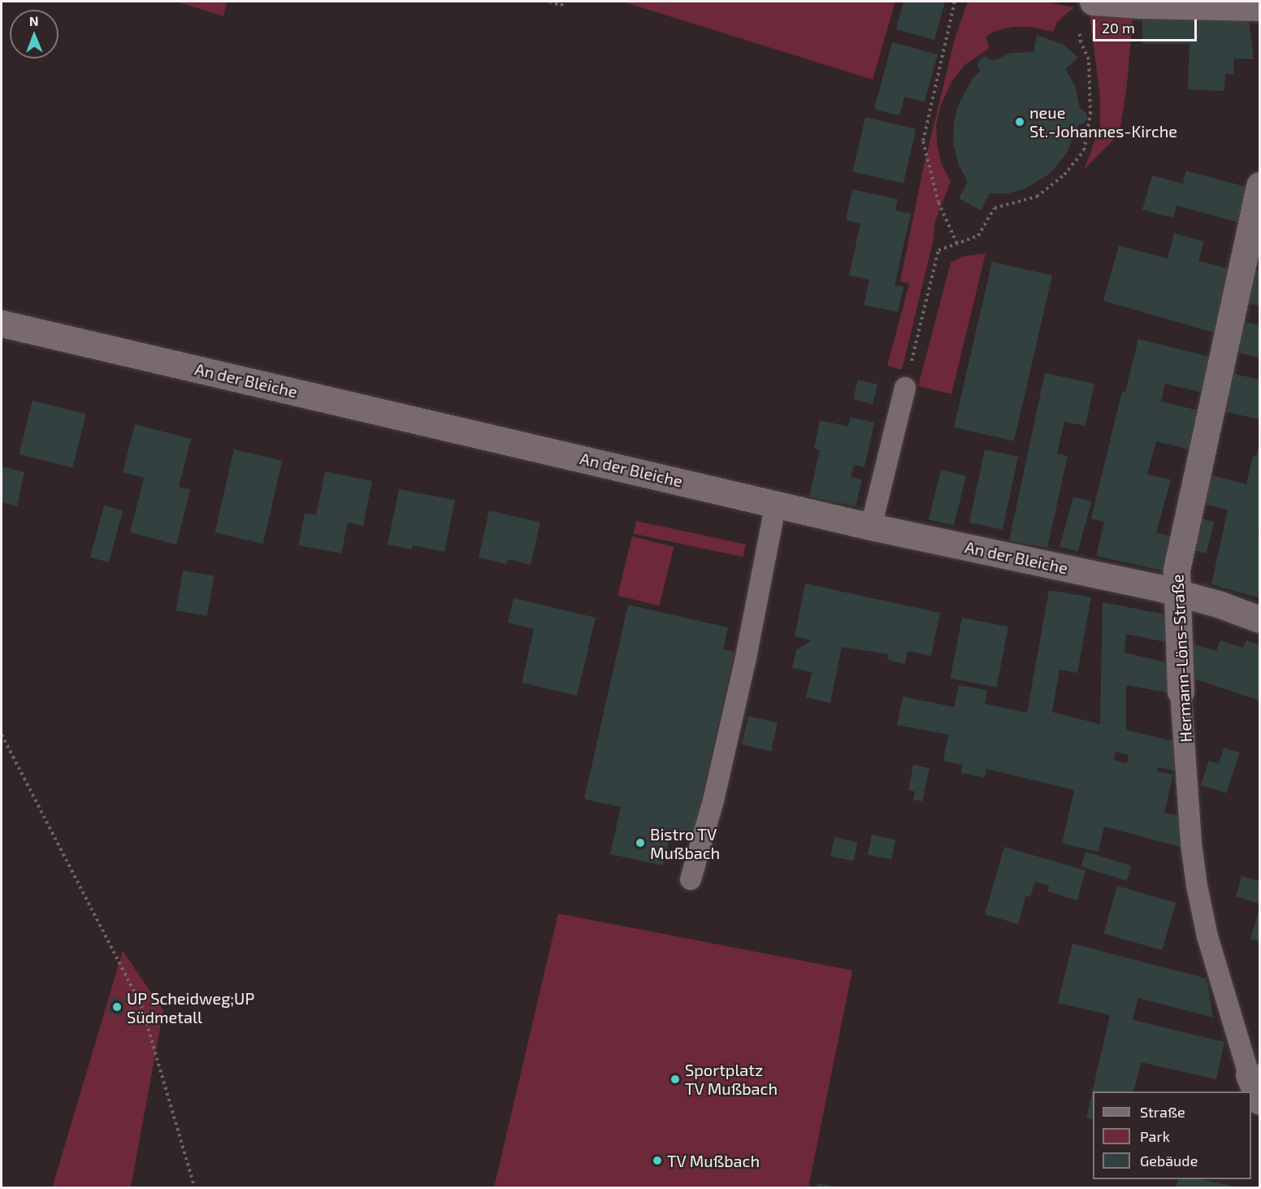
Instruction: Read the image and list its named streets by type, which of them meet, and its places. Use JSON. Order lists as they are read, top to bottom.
{
  "streets": {
    "main road": ["An der Bleiche", "Hermann-Löns-Straße"]
  },
  "crossings": [
    ["An der Bleiche", "Hermann-Löns-Straße"]
  ],
  "places": [
    "neue St.-Johannes-Kirche",
    "Bistro TV Mußbach",
    "UP Scheidweg;UP Südmetall",
    "Sportplatz TV Mußbach",
    "TV Mußbach"
  ],
  "legend": ["Straße", "Park", "Gebäude"],
  "scale_bar": "20 m",
  "north": "top"
}
